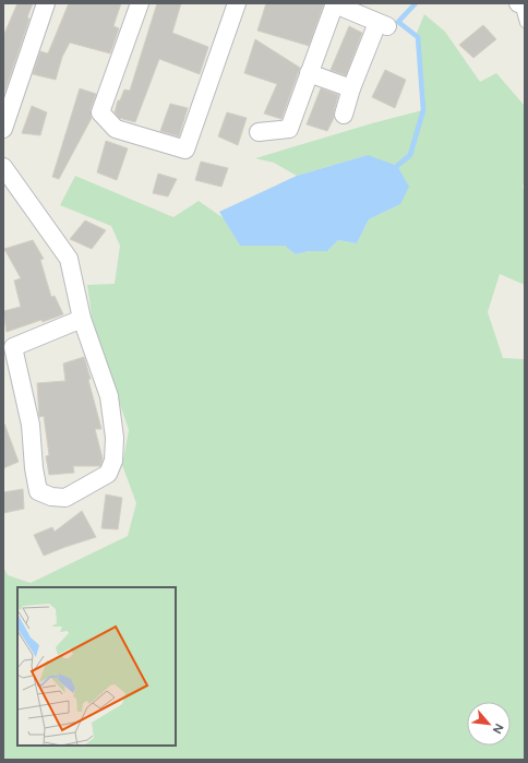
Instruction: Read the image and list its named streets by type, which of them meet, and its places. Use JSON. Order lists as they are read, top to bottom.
{
  "north": "bottom right"
}
